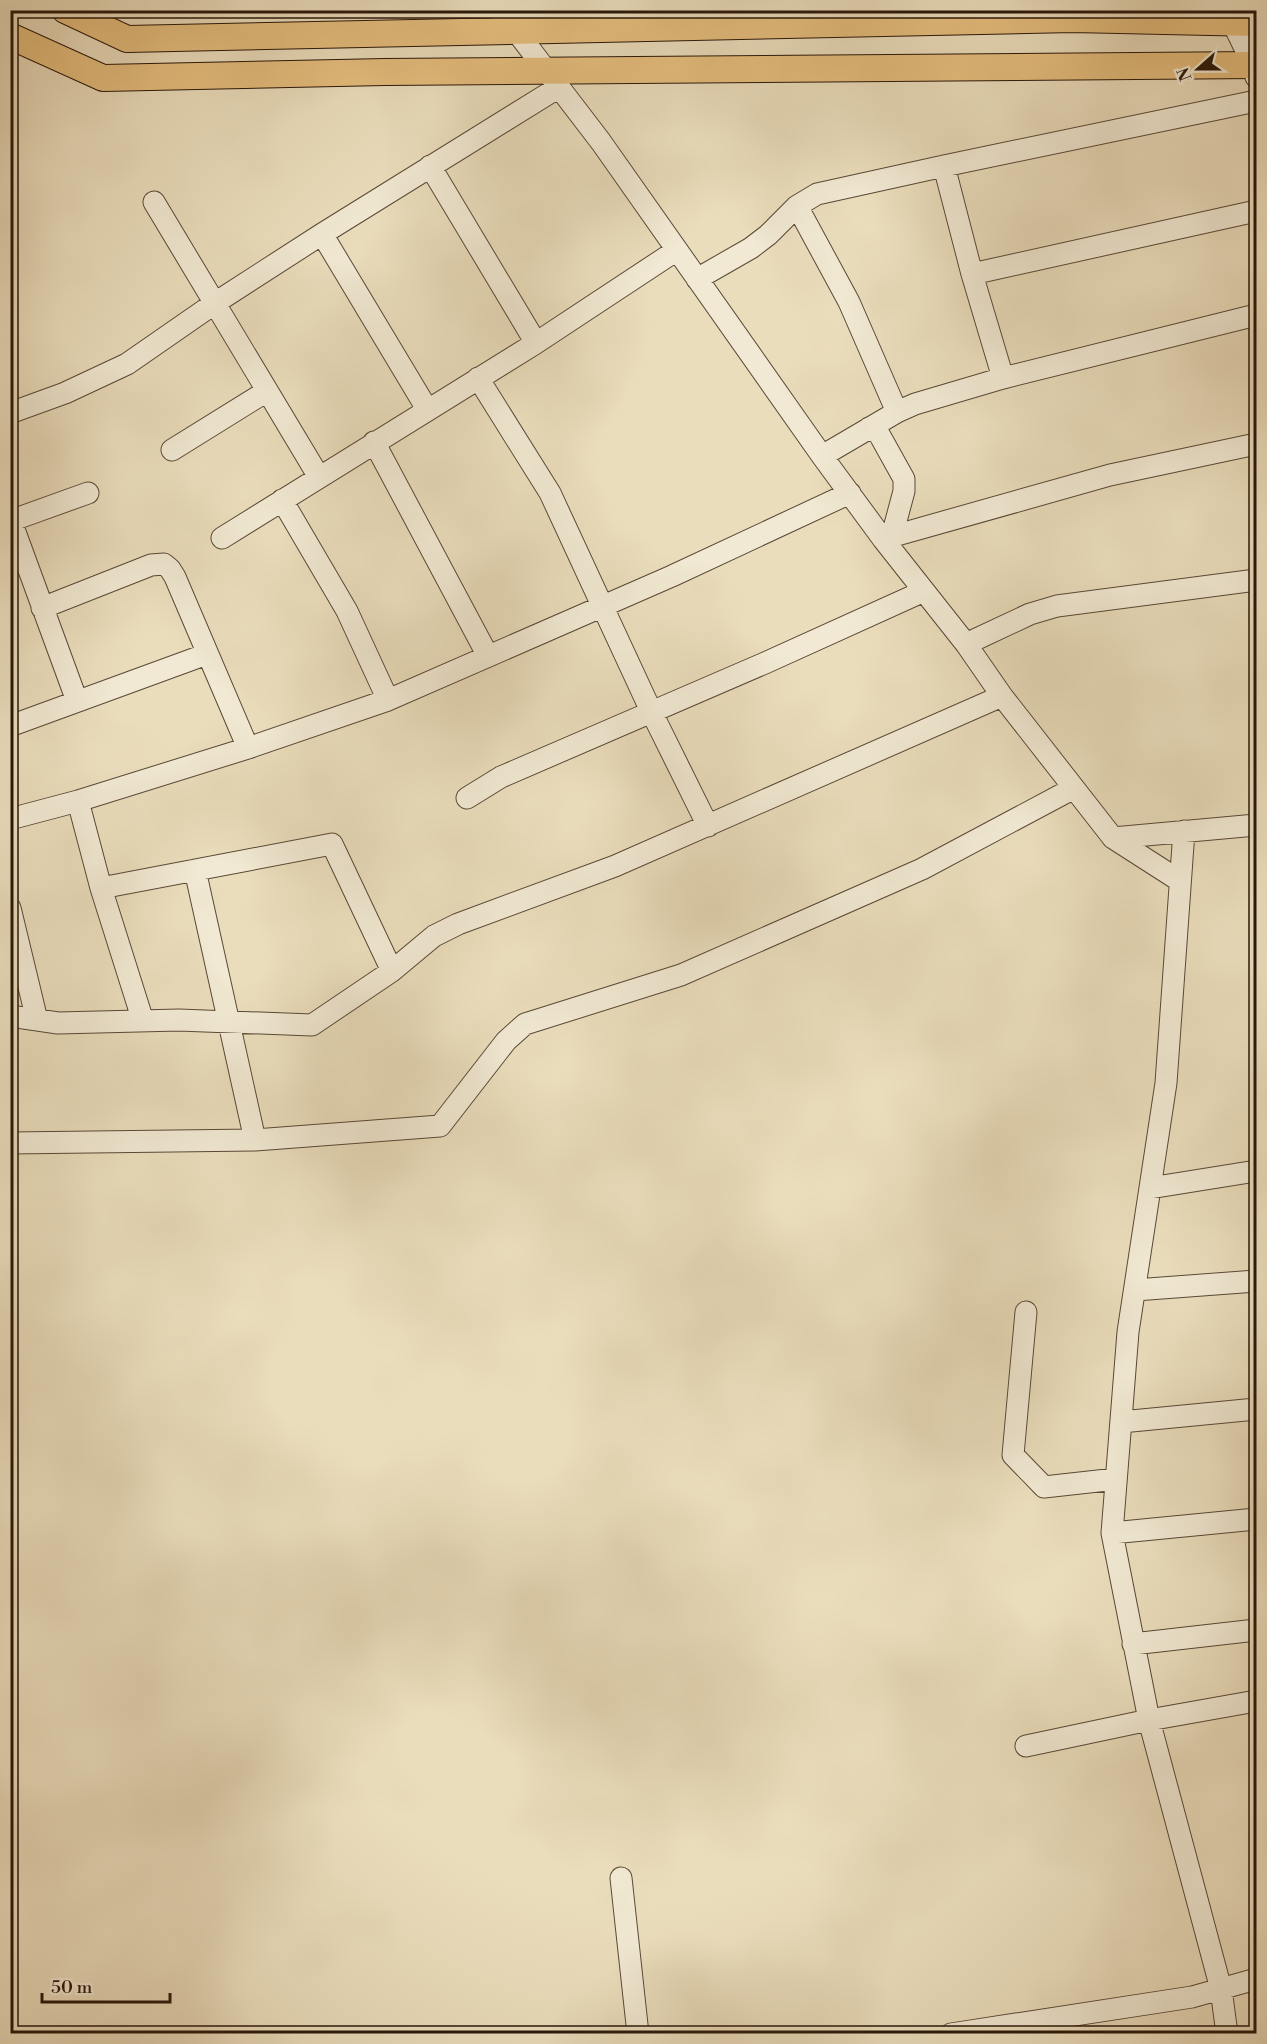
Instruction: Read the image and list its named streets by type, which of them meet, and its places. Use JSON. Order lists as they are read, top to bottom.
{
  "scale_bar": "50 m",
  "north": "left"
}
